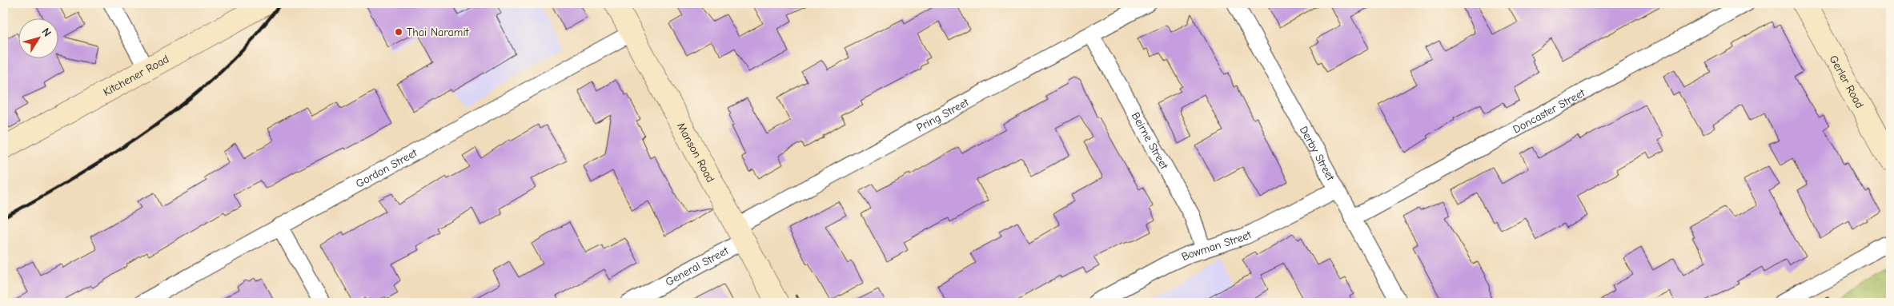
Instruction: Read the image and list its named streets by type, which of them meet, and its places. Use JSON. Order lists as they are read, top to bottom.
{
  "streets": {
    "street": [
      "Kitchener Road",
      "Gerler Road",
      "Doncaster Street",
      "Pring Street",
      "Beirne Street",
      "Manson Road",
      "Derby Street",
      "Gordon Street",
      "Bowman Street",
      "General Street"
    ]
  },
  "crossings": [
    ["Doncaster Street", "Derby Street"],
    ["Pring Street", "Beirne Street"],
    ["Pring Street", "Manson Road"],
    ["Pring Street", "General Street"],
    ["Beirne Street", "Bowman Street"],
    ["Manson Road", "Gordon Street"],
    ["Manson Road", "General Street"],
    ["Derby Street", "Bowman Street"]
  ],
  "places": ["Thai Naramit"],
  "north": "top right"
}
